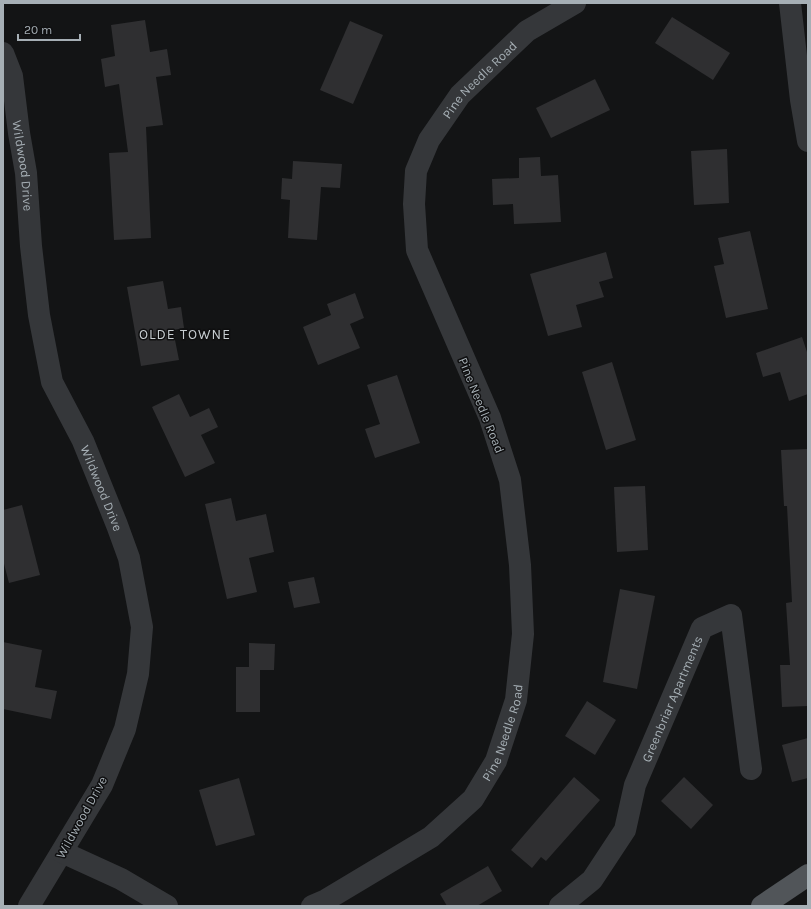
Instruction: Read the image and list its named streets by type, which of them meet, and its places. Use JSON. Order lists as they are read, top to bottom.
{
  "streets": {
    "street": ["Pine Needle Road", "Wildwood Drive", "Greenbriar Apartments"]
  },
  "districts": ["OLDE TOWNE"],
  "scale_bar": "20 m"
}
